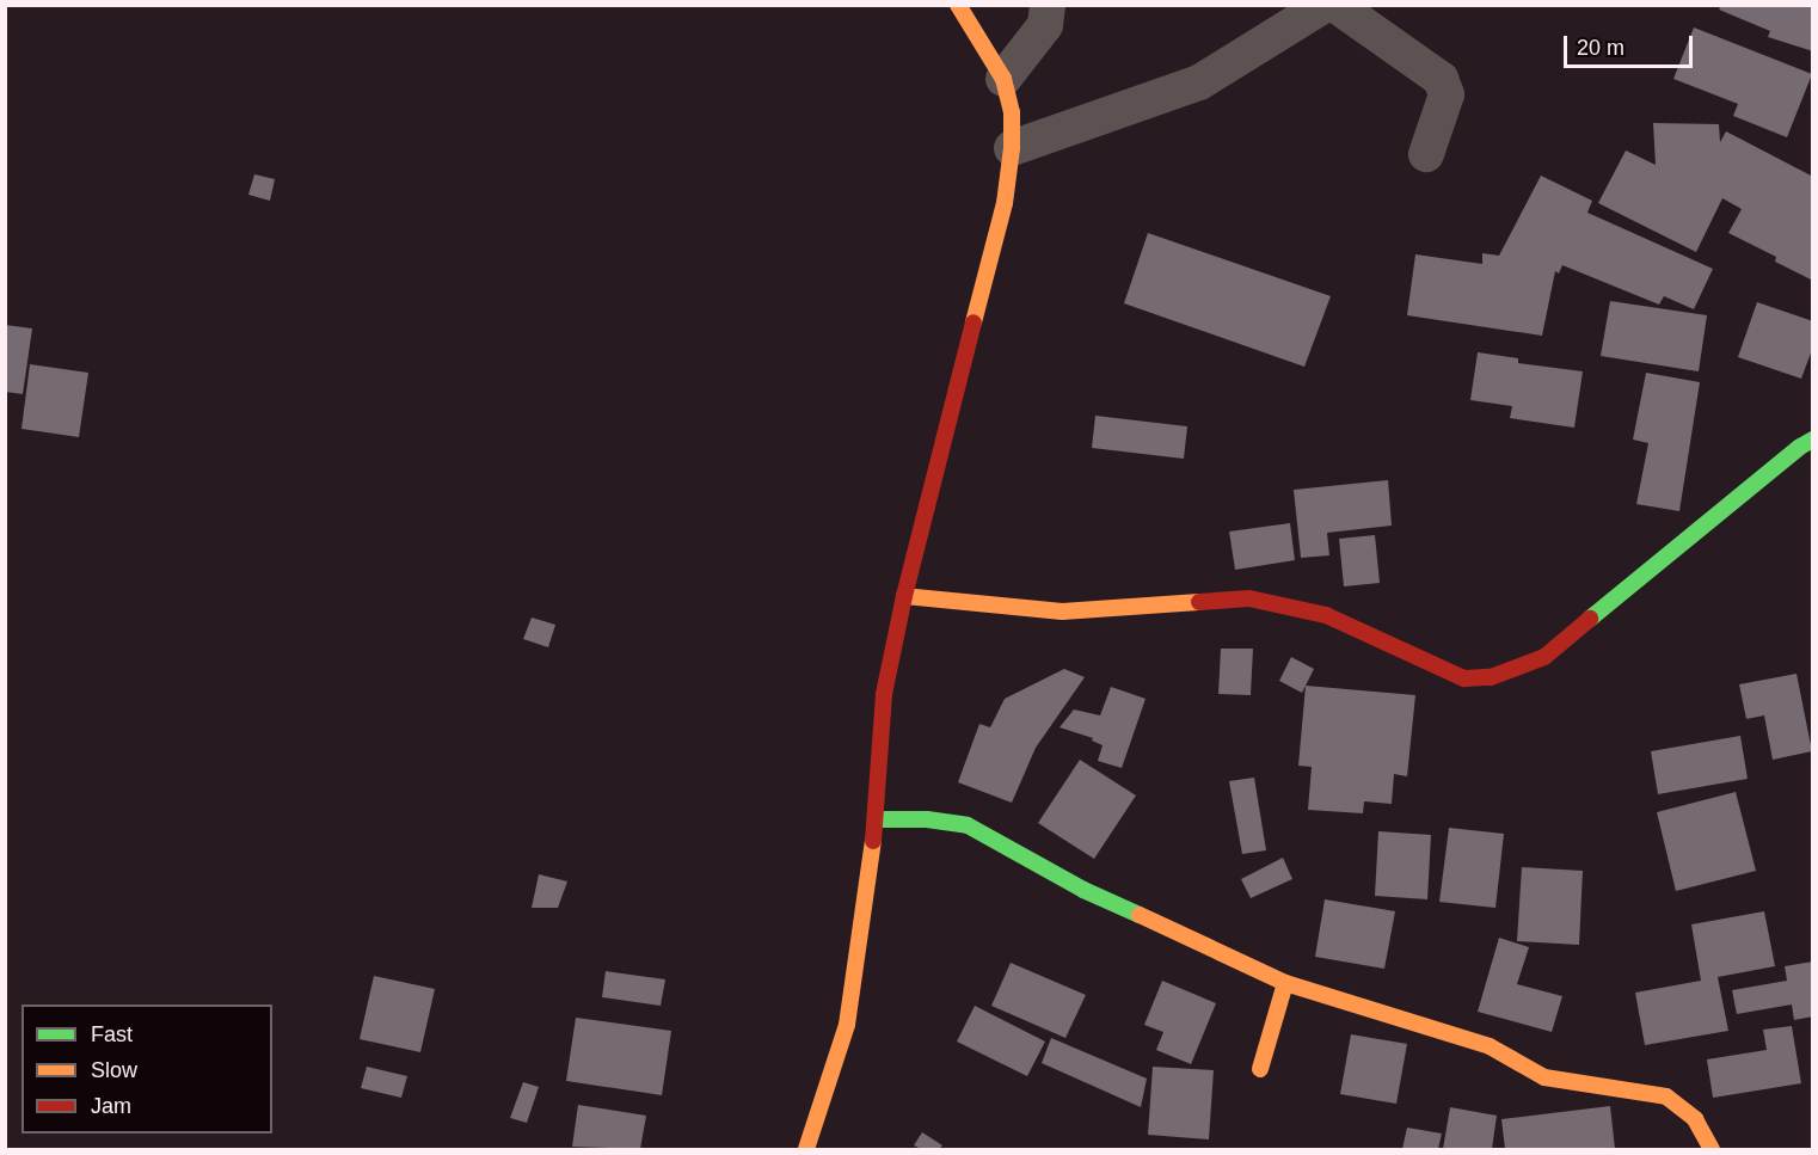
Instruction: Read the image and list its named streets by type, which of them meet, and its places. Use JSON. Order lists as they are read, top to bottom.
{
  "legend": ["Fast", "Slow", "Jam"],
  "scale_bar": "20 m"
}
